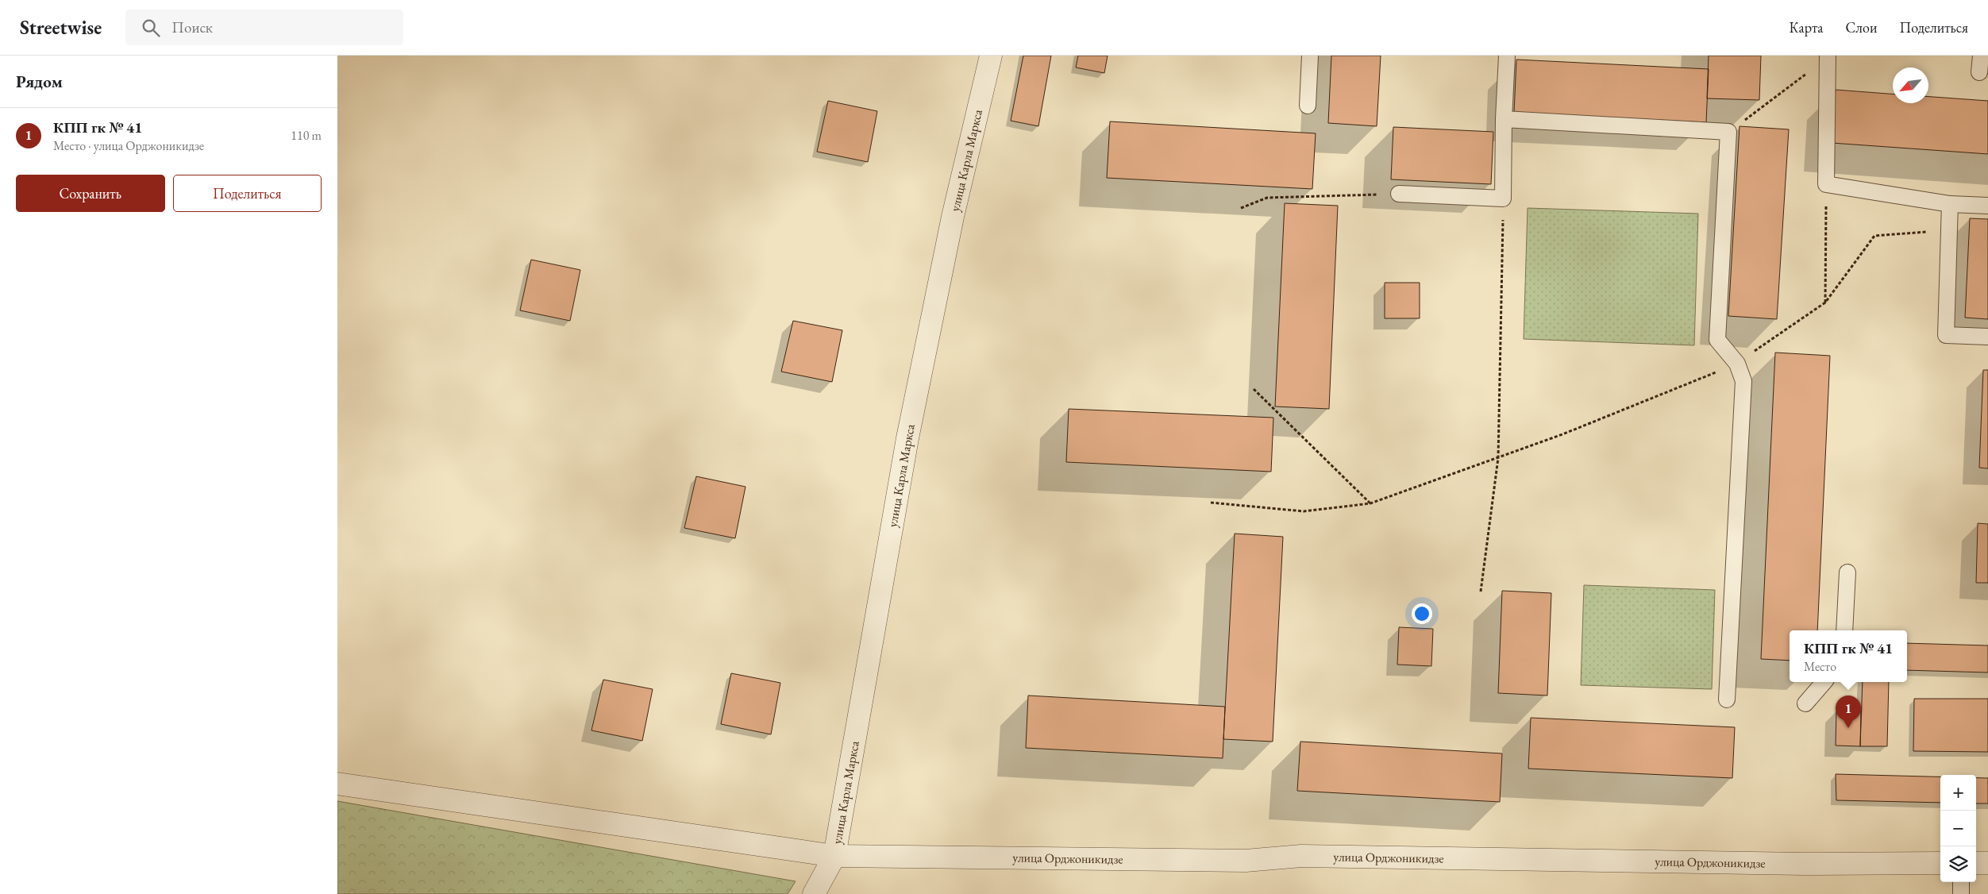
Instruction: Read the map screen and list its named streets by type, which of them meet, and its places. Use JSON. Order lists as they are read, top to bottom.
{
  "streets": {
    "street": ["улица Карла Маркса", "улица Орджоникидзе"]
  },
  "crossings": [
    ["улица Карла Маркса", "улица Орджоникидзе"]
  ],
  "north": "bottom left",
  "page": {
    "header": "Streetwise",
    "search": "Поиск",
    "nav": ["Карта", "Слои", "Поделиться"],
    "heading": "Рядом",
    "list": [
      {
        "mark": "1",
        "name": "КПП гк № 41",
        "note": "Место · улица Орджоникидзе",
        "value": "110 m"
      }
    ],
    "buttons": ["Сохранить", "Поделиться"],
    "popup": ["КПП гк № 41", "Место"],
    "pins": "1",
    "map_buttons": ["+", "−"]
  }
}
